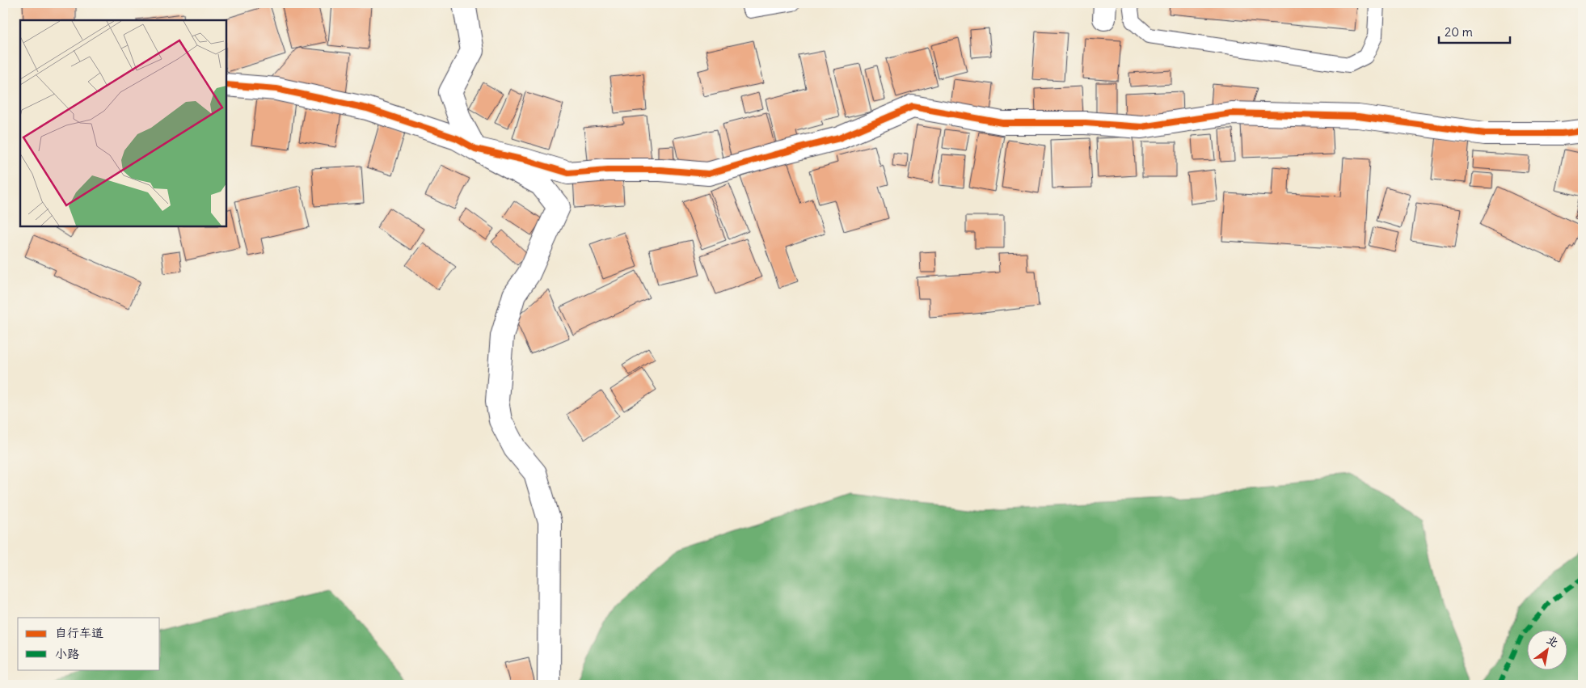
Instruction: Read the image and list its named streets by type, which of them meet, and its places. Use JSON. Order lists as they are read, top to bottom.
{
  "legend": ["自行车道", "小路"],
  "scale_bar": "20 m",
  "north": "top right"
}
